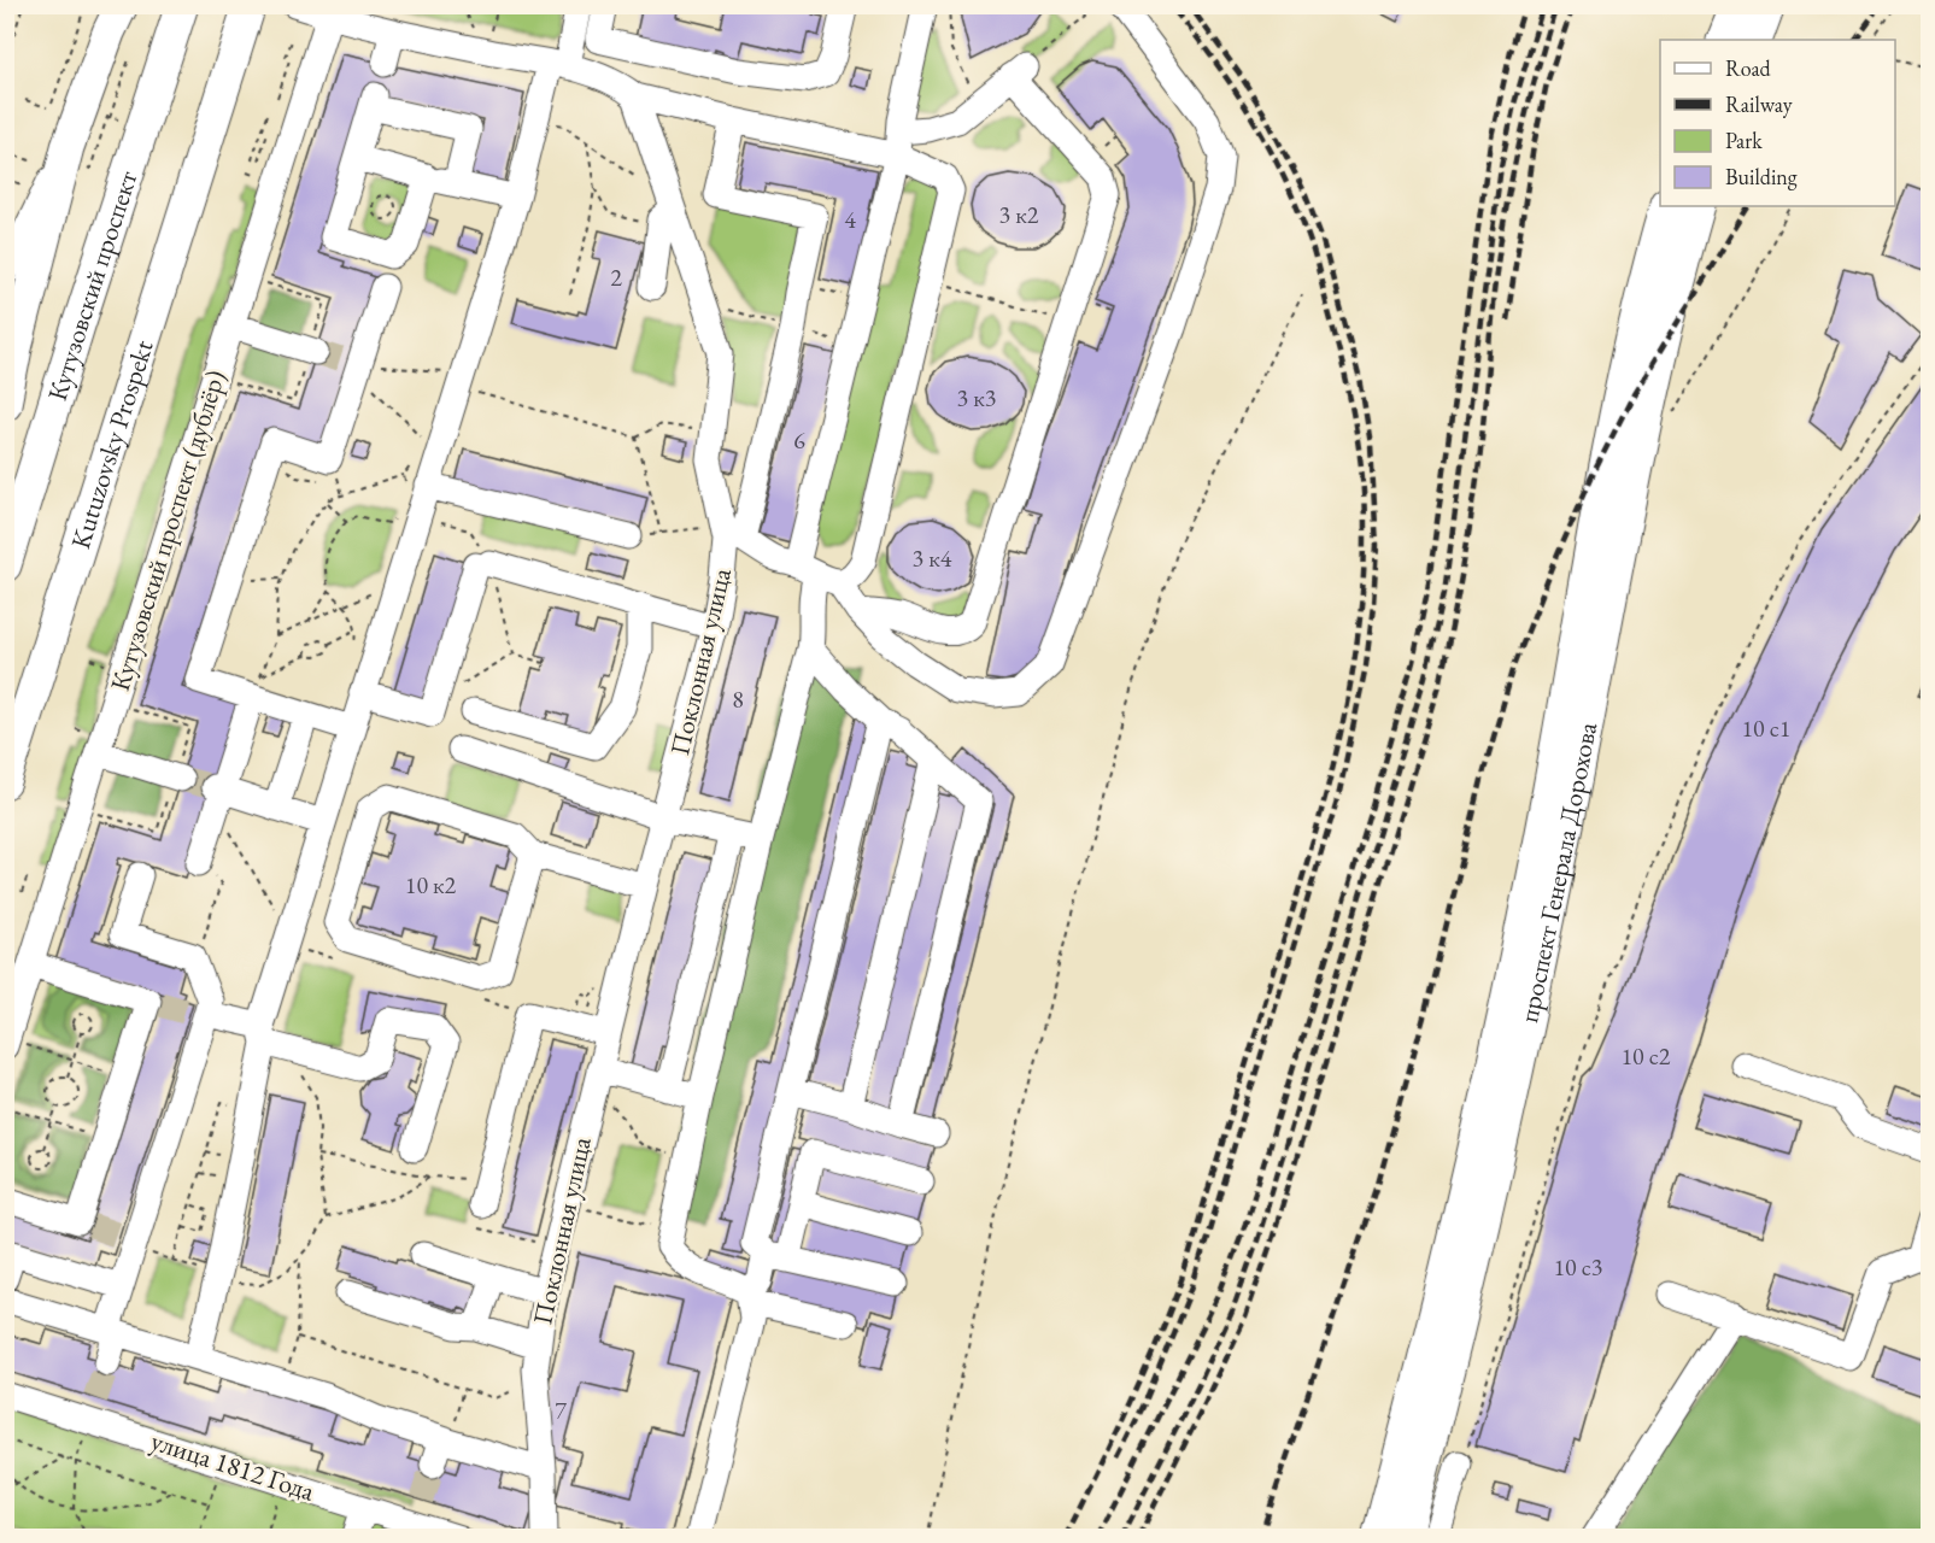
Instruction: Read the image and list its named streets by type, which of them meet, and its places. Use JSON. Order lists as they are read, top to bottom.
{
  "streets": {
    "main road": ["Кутузовский проспект", "Kutuzovsky Prospekt", "проспект Генерала Дорохова"],
    "street": ["Кутузовский проспект (дублёр)", "Поклонная улица", "улица 1812 Года"]
  },
  "house_numbers": [
    "3 к2",
    "4",
    "2",
    "3 к3",
    "6",
    "3 к4",
    "8",
    "10 с1",
    "10 к2",
    "10 с2",
    "10 с3",
    "7"
  ],
  "legend": [
    "Road",
    "Railway",
    "Park",
    "Building"
  ]
}
